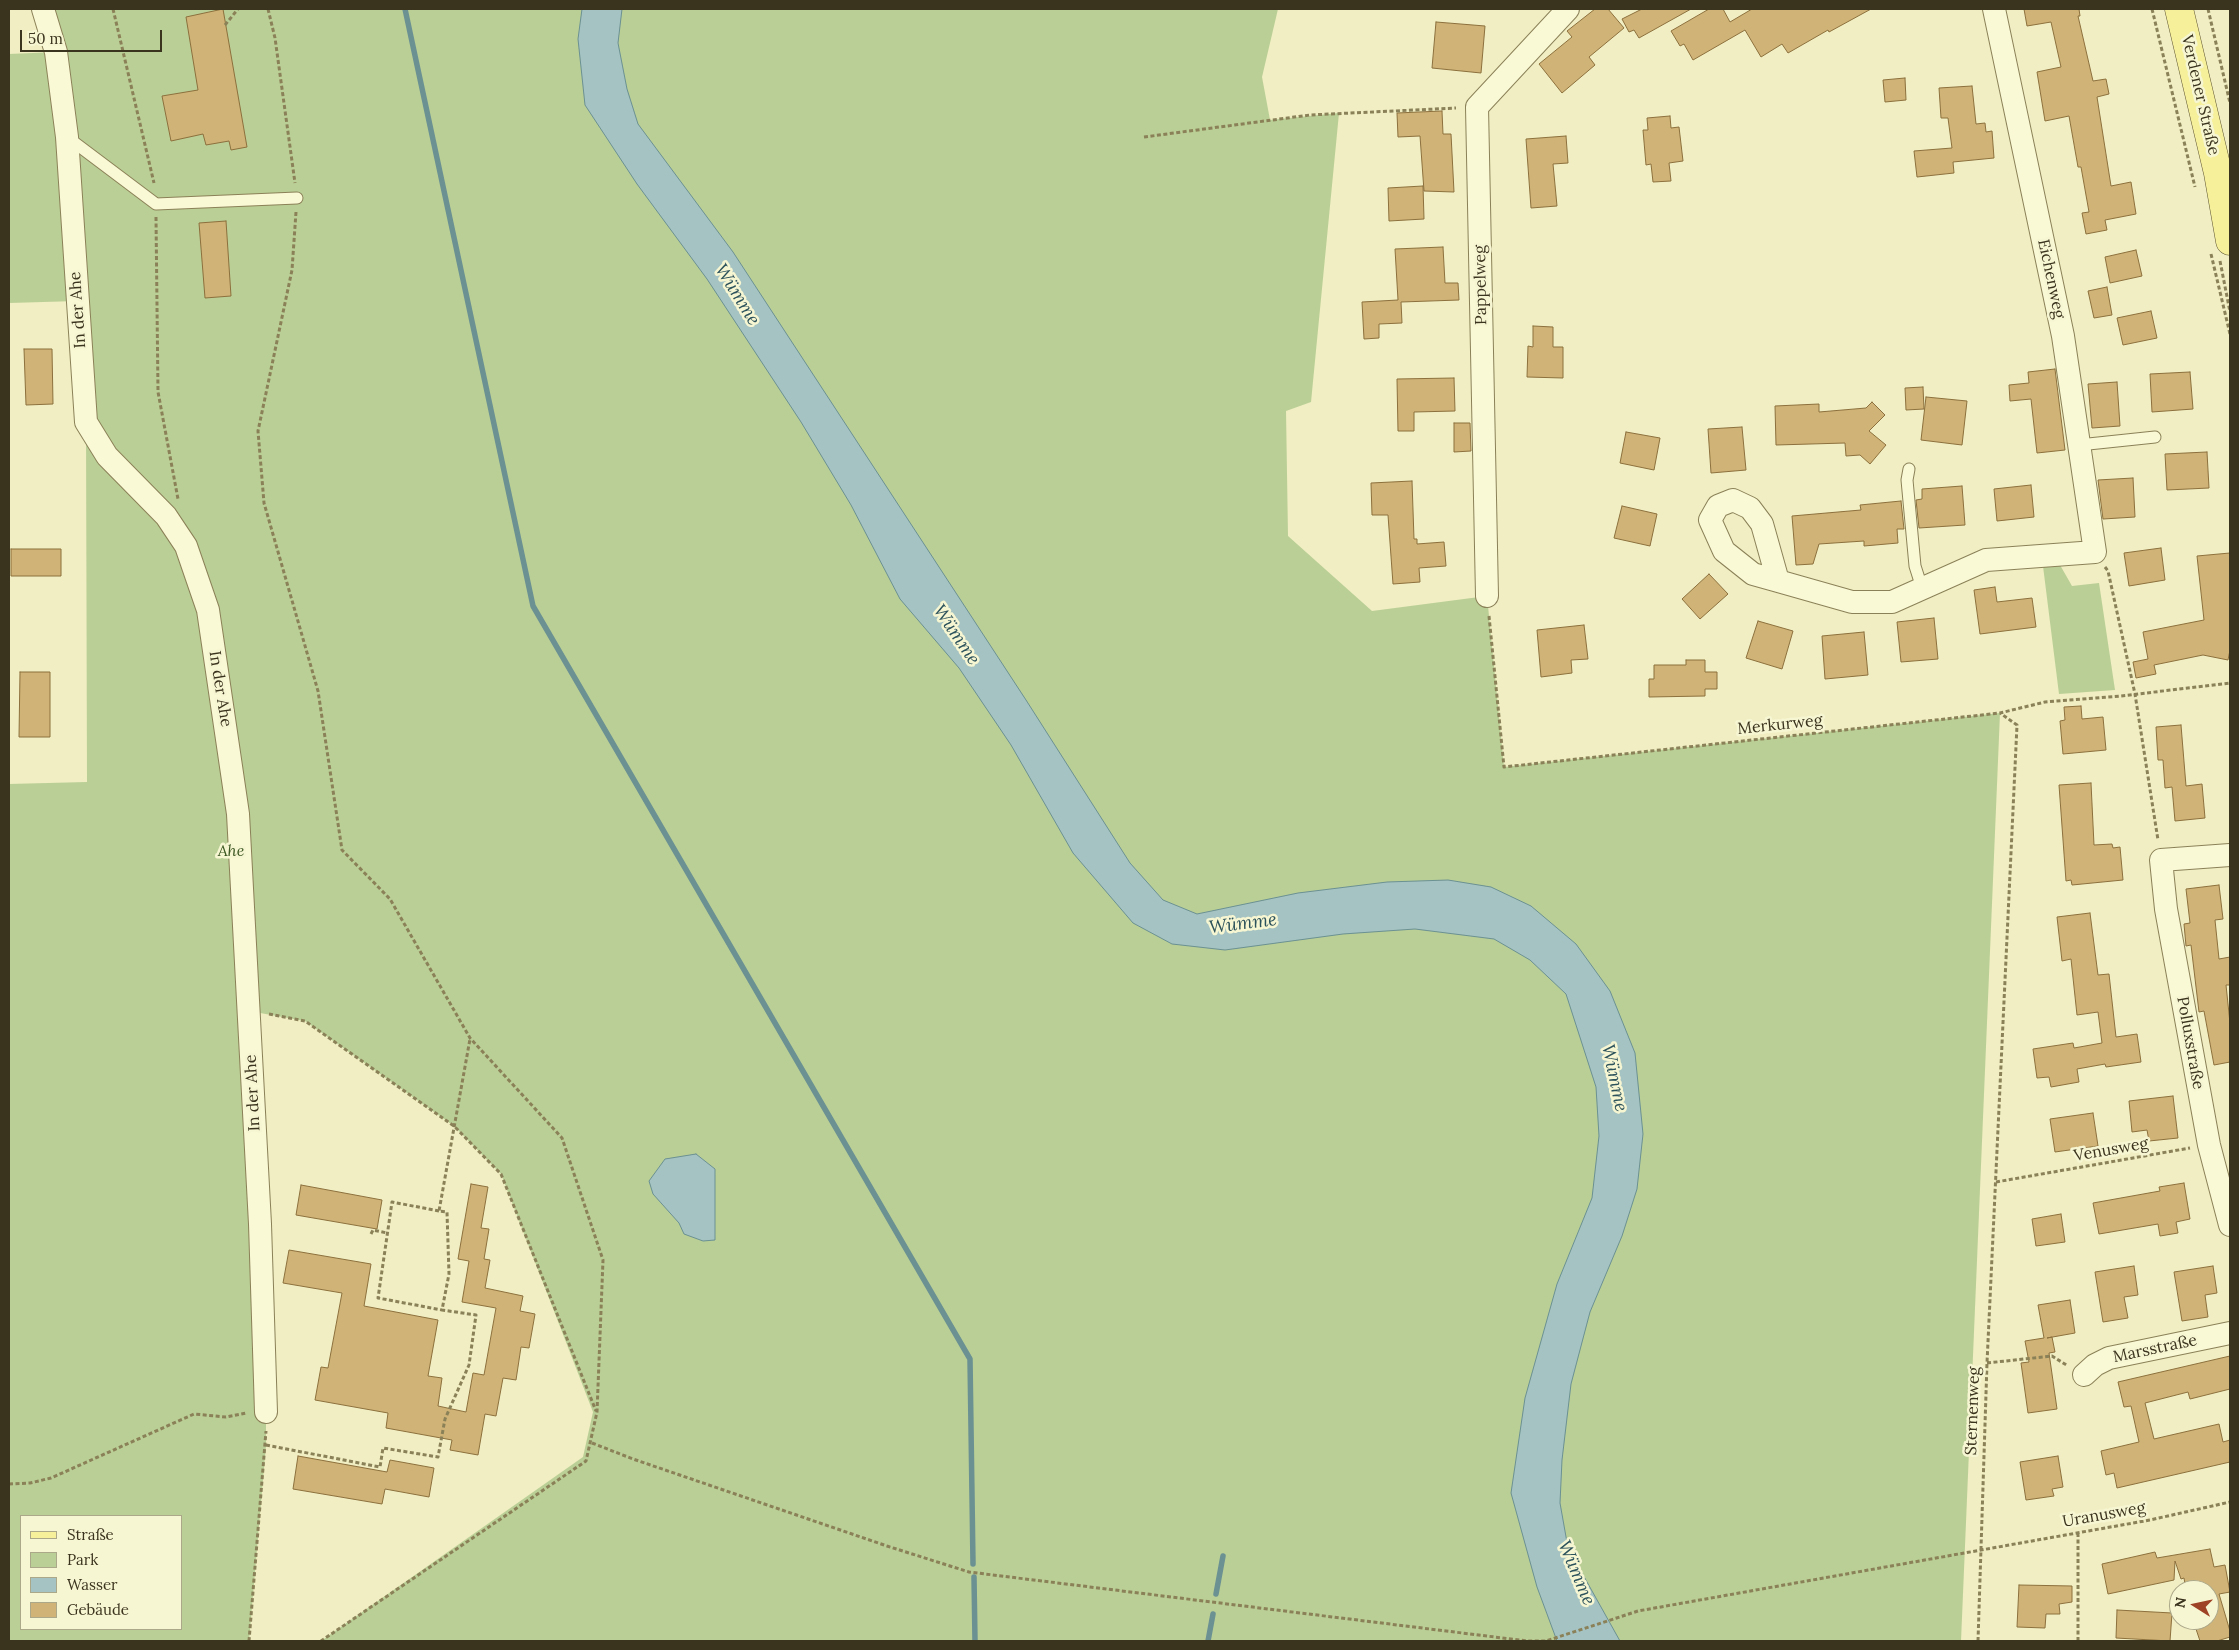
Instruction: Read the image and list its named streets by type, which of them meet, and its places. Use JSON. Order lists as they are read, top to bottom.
{
  "streets": {
    "main road": ["Verdener Straße"],
    "street": [
      "Eichenweg",
      "Pappelweg",
      "In der Ahe",
      "Polluxstraße",
      "Marsstraße"
    ],
    "path": [
      "Merkurweg",
      "Venusweg",
      "Sternenweg",
      "Uranusweg"
    ]
  },
  "crossings": [
    ["Pappelweg", "Merkurweg"],
    ["Merkurweg", "Sternenweg"],
    ["Polluxstraße", "Venusweg"],
    ["Venusweg", "Sternenweg"],
    ["Sternenweg", "Uranusweg"]
  ],
  "water": ["Wümme"],
  "parks": ["Ahe"],
  "legend": [
    "Straße",
    "Park",
    "Wasser",
    "Gebäude"
  ],
  "scale_bar": "50 m",
  "north": "left"
}
